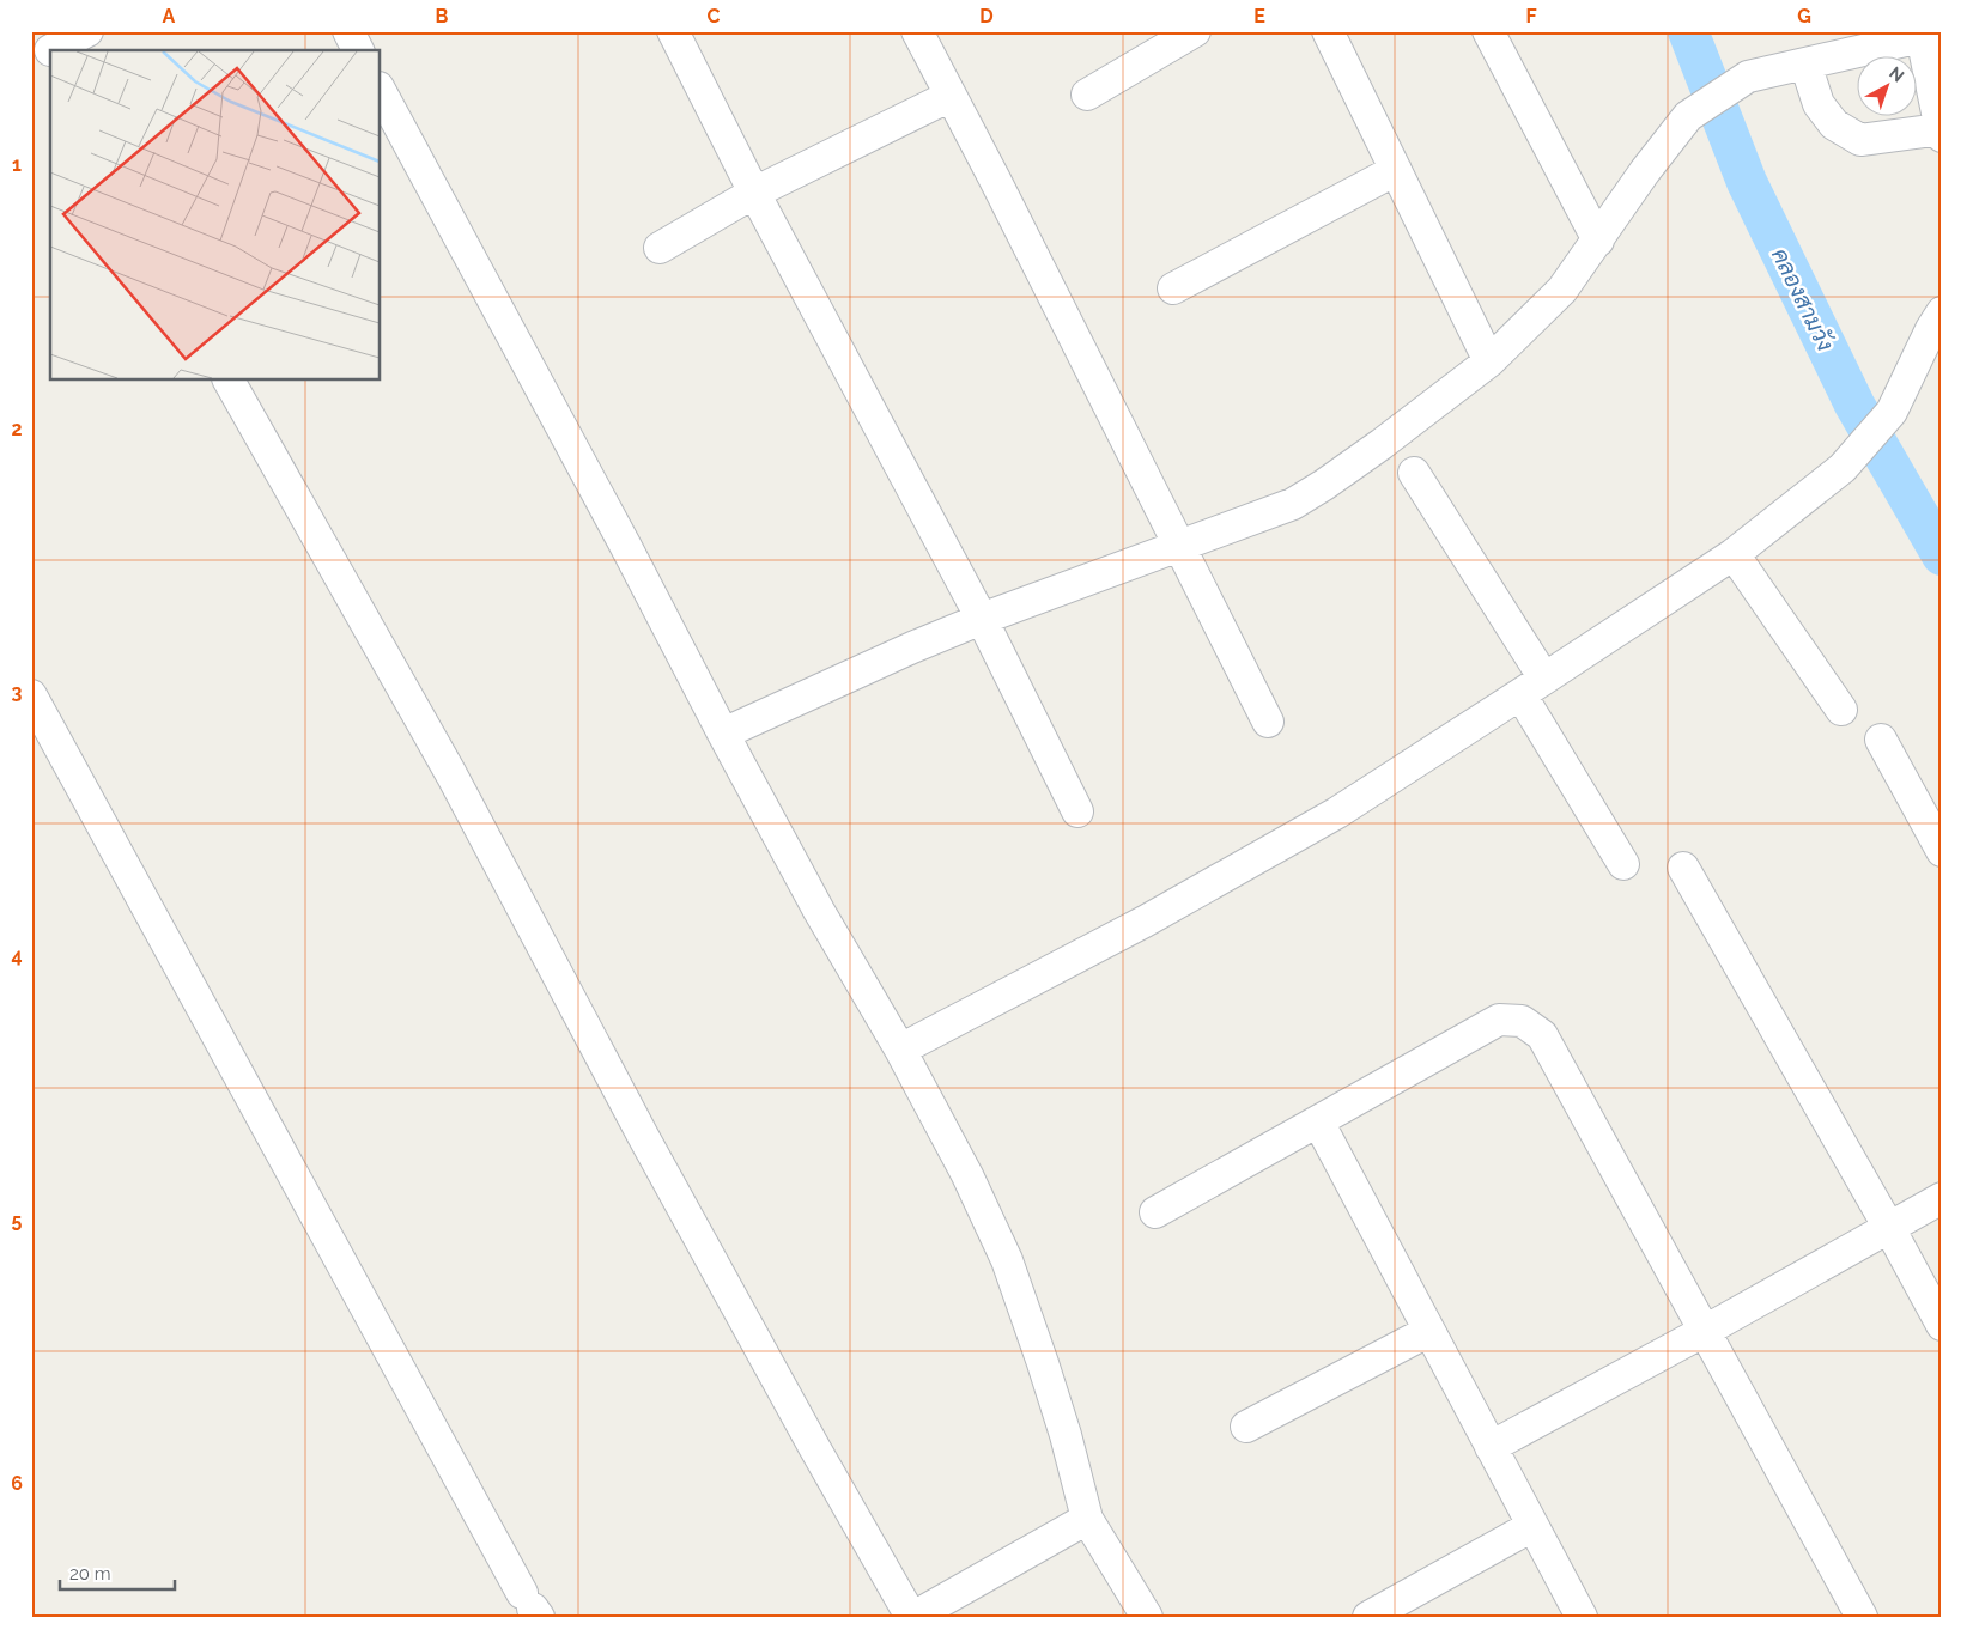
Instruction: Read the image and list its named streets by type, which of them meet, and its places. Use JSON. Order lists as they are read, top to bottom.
{
  "water": ["คลองสามวัง"],
  "scale_bar": "20 m",
  "north": "top right",
  "grid": {
    "columns": [
      "A",
      "B",
      "C",
      "D",
      "E",
      "F",
      "G"
    ],
    "rows": [
      "1",
      "2",
      "3",
      "4",
      "5",
      "6"
    ]
  }
}
